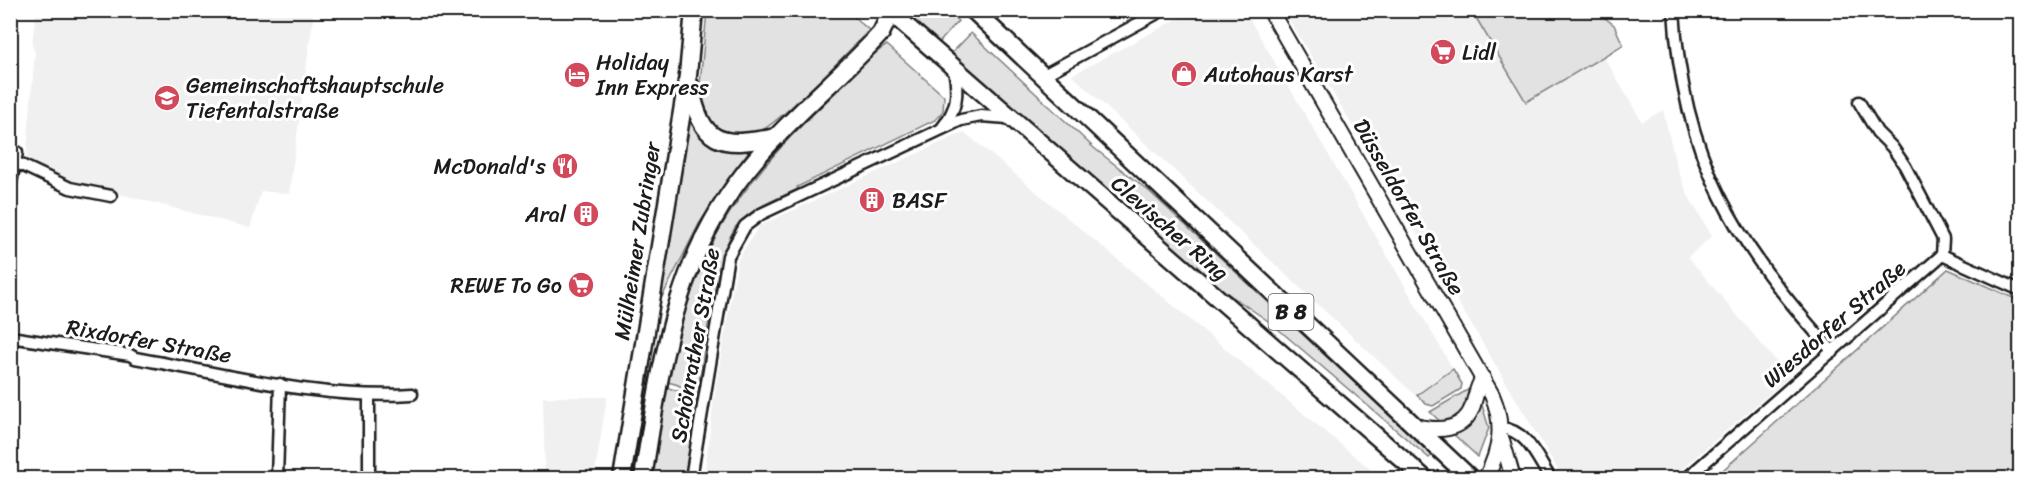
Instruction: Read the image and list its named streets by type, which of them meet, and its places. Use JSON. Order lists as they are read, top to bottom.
{
  "streets": {
    "main road": ["Clevischer Ring", "Mülheimer Zubringer", "B 8"],
    "street": [
      "Düsseldorfer Straße",
      "Wiesdorfer Straße",
      "Rixdorfer Straße",
      "Schönrather Straße"
    ]
  },
  "crossings": [
    ["Clevischer Ring", "Mülheimer Zubringer"],
    ["Clevischer Ring", "Schönrather Straße"]
  ],
  "places": {
    "supermarket": ["Lidl", "REWE To Go"],
    "shop": ["Autohaus Karst"],
    "hotel": ["Holiday Inn Express"],
    "school or university": ["Gemeinschaftshauptschule Tiefentalstraße"],
    "restaurant": ["McDonald's"],
    "building": ["BASF", "Aral"]
  }
}
